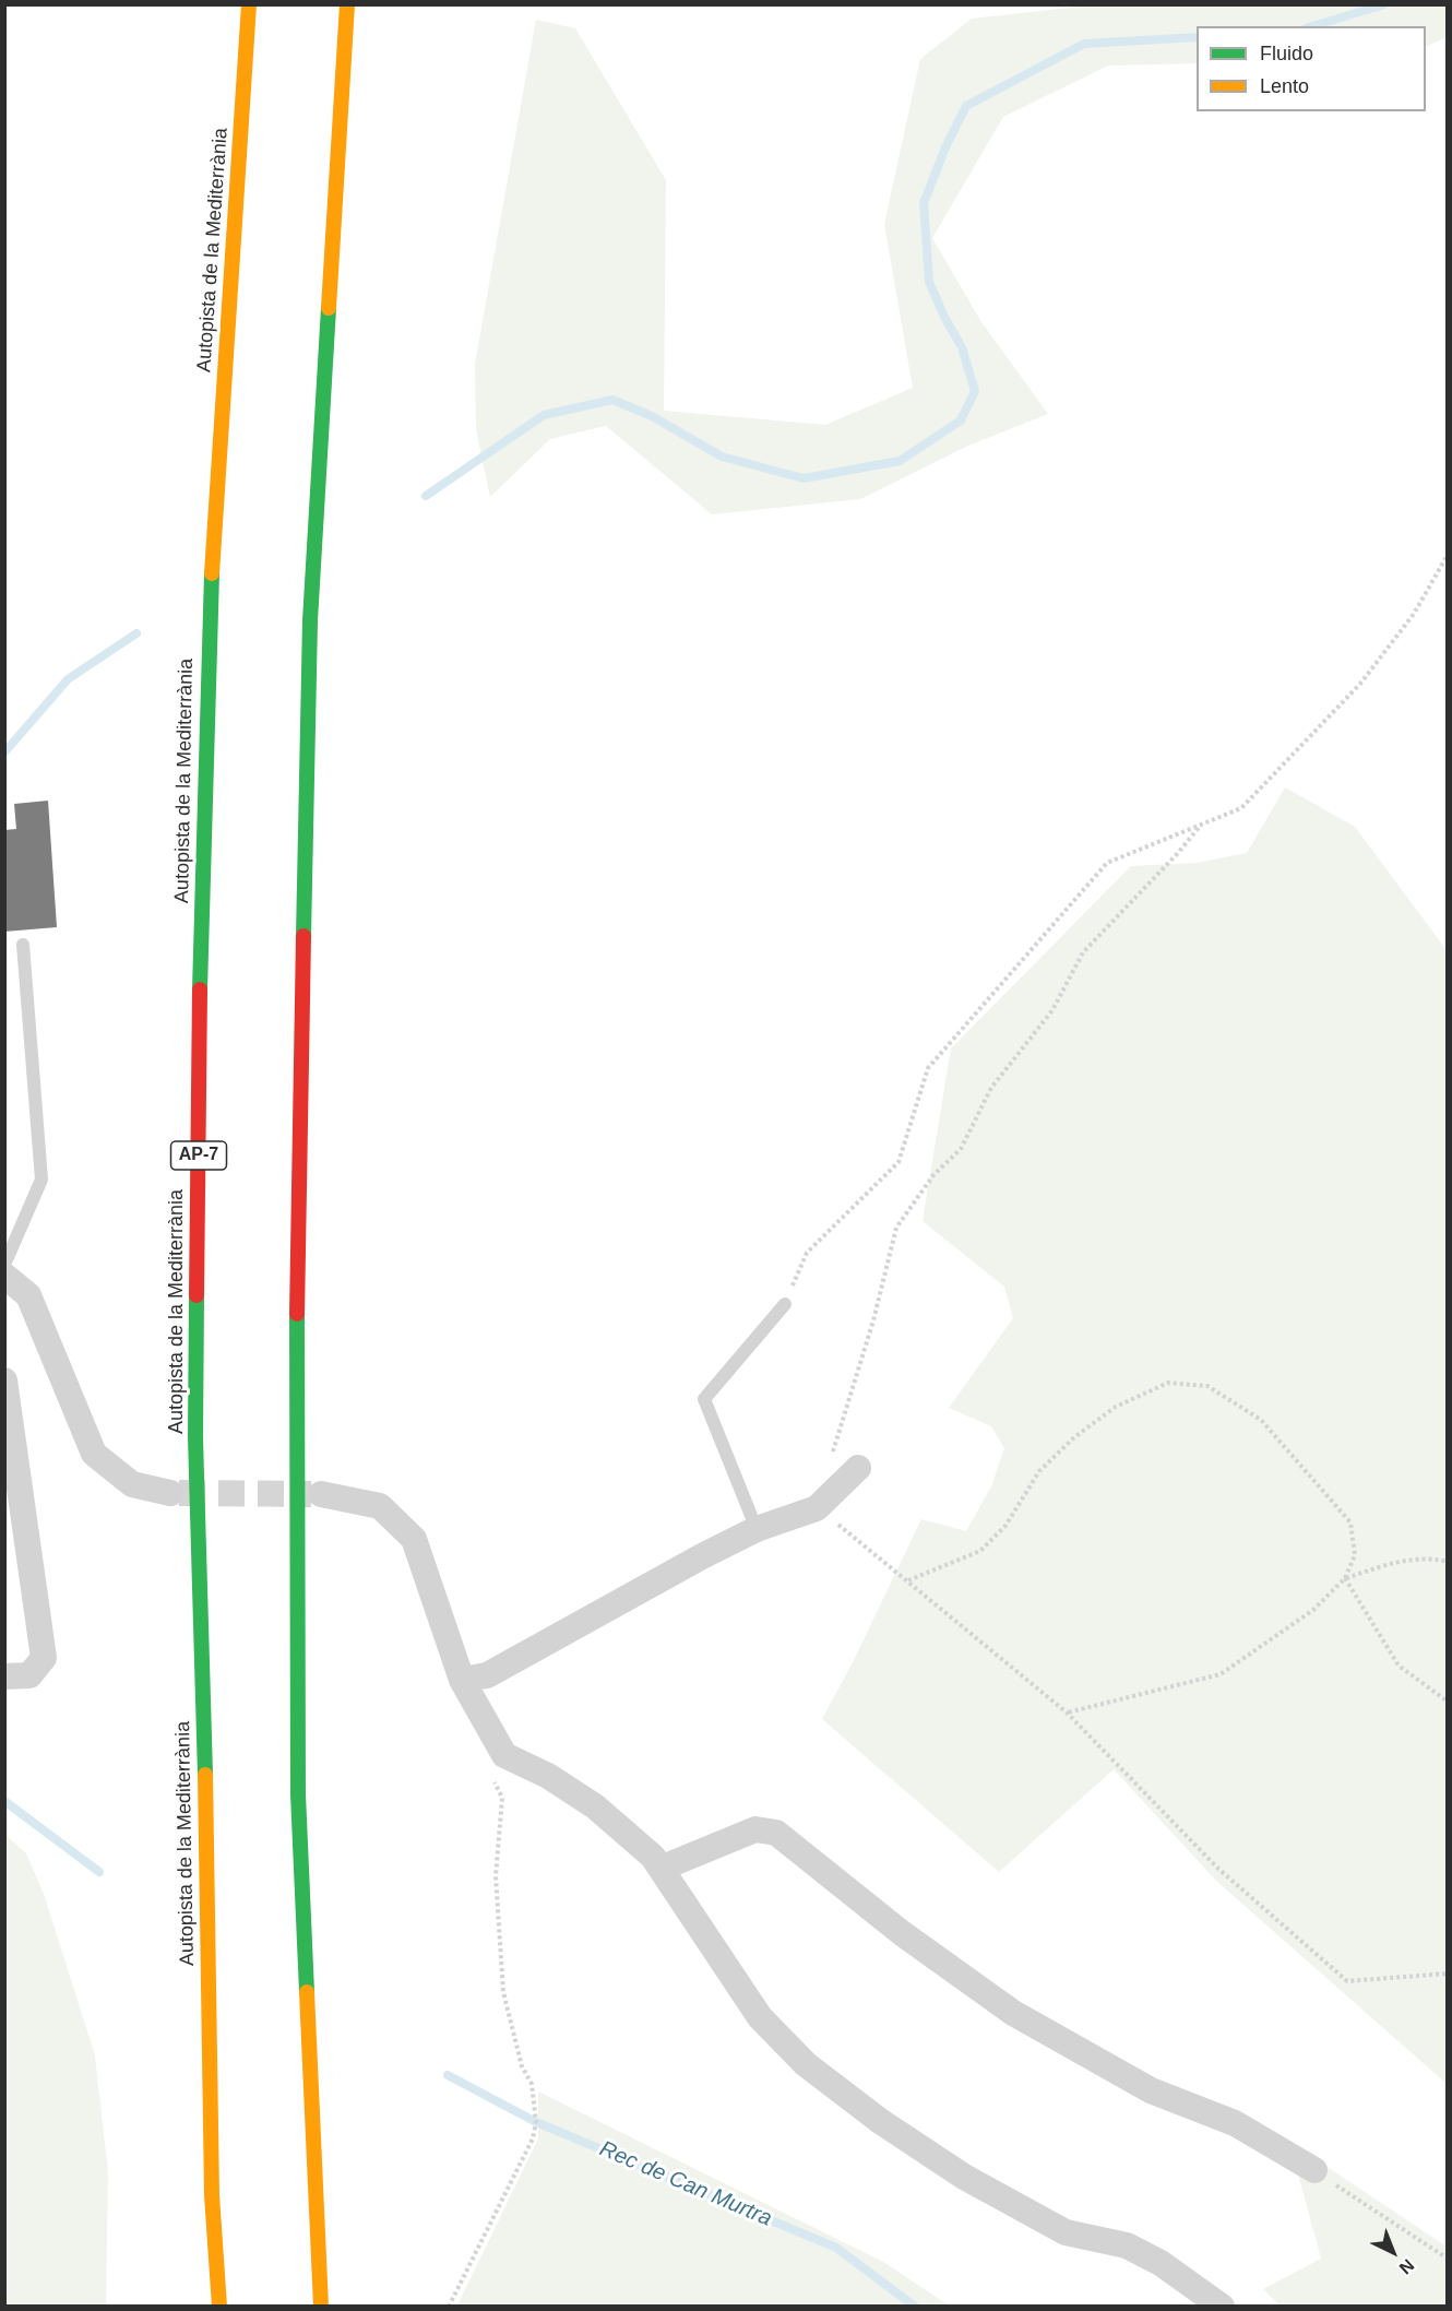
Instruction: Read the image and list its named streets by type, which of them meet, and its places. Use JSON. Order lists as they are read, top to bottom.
{
  "streets": {
    "highway": ["Autopista de la Mediterrània", "AP-7"]
  },
  "water": ["Rec de Can Murtra"],
  "legend": ["Fluido", "Lento"],
  "north": "bottom right"
}
